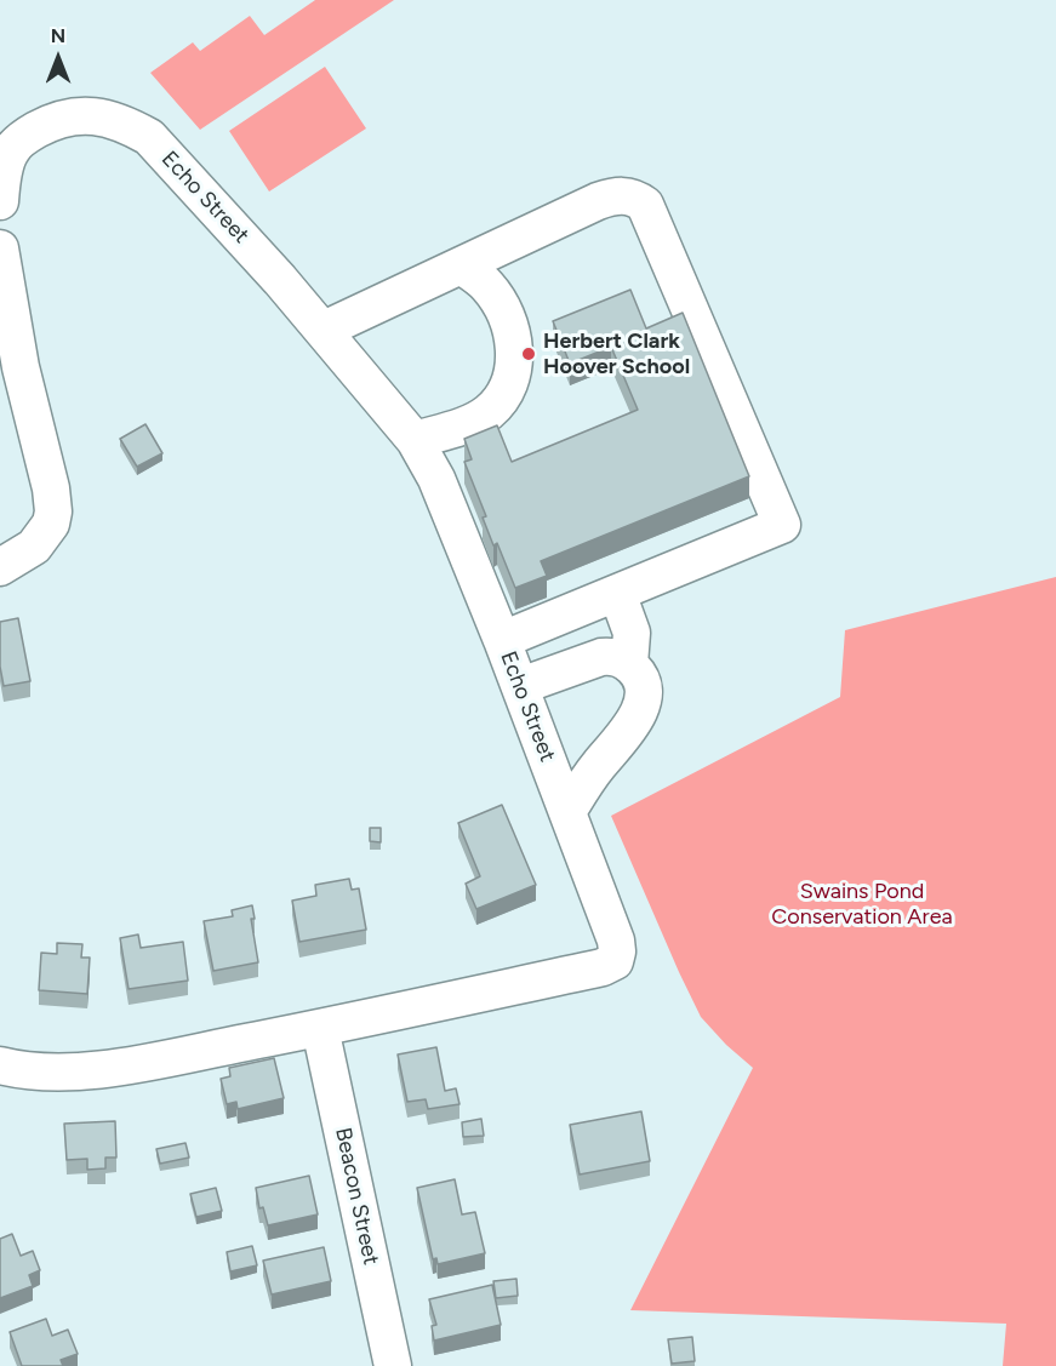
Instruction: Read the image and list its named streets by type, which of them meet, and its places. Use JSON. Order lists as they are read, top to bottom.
{
  "streets": {
    "street": ["Echo Street", "Beacon Street"]
  },
  "crossings": [
    ["Echo Street", "Beacon Street"]
  ],
  "parks": ["Swains Pond Conservation Area"],
  "places": ["Herbert Clark Hoover School"],
  "north": "top"
}
